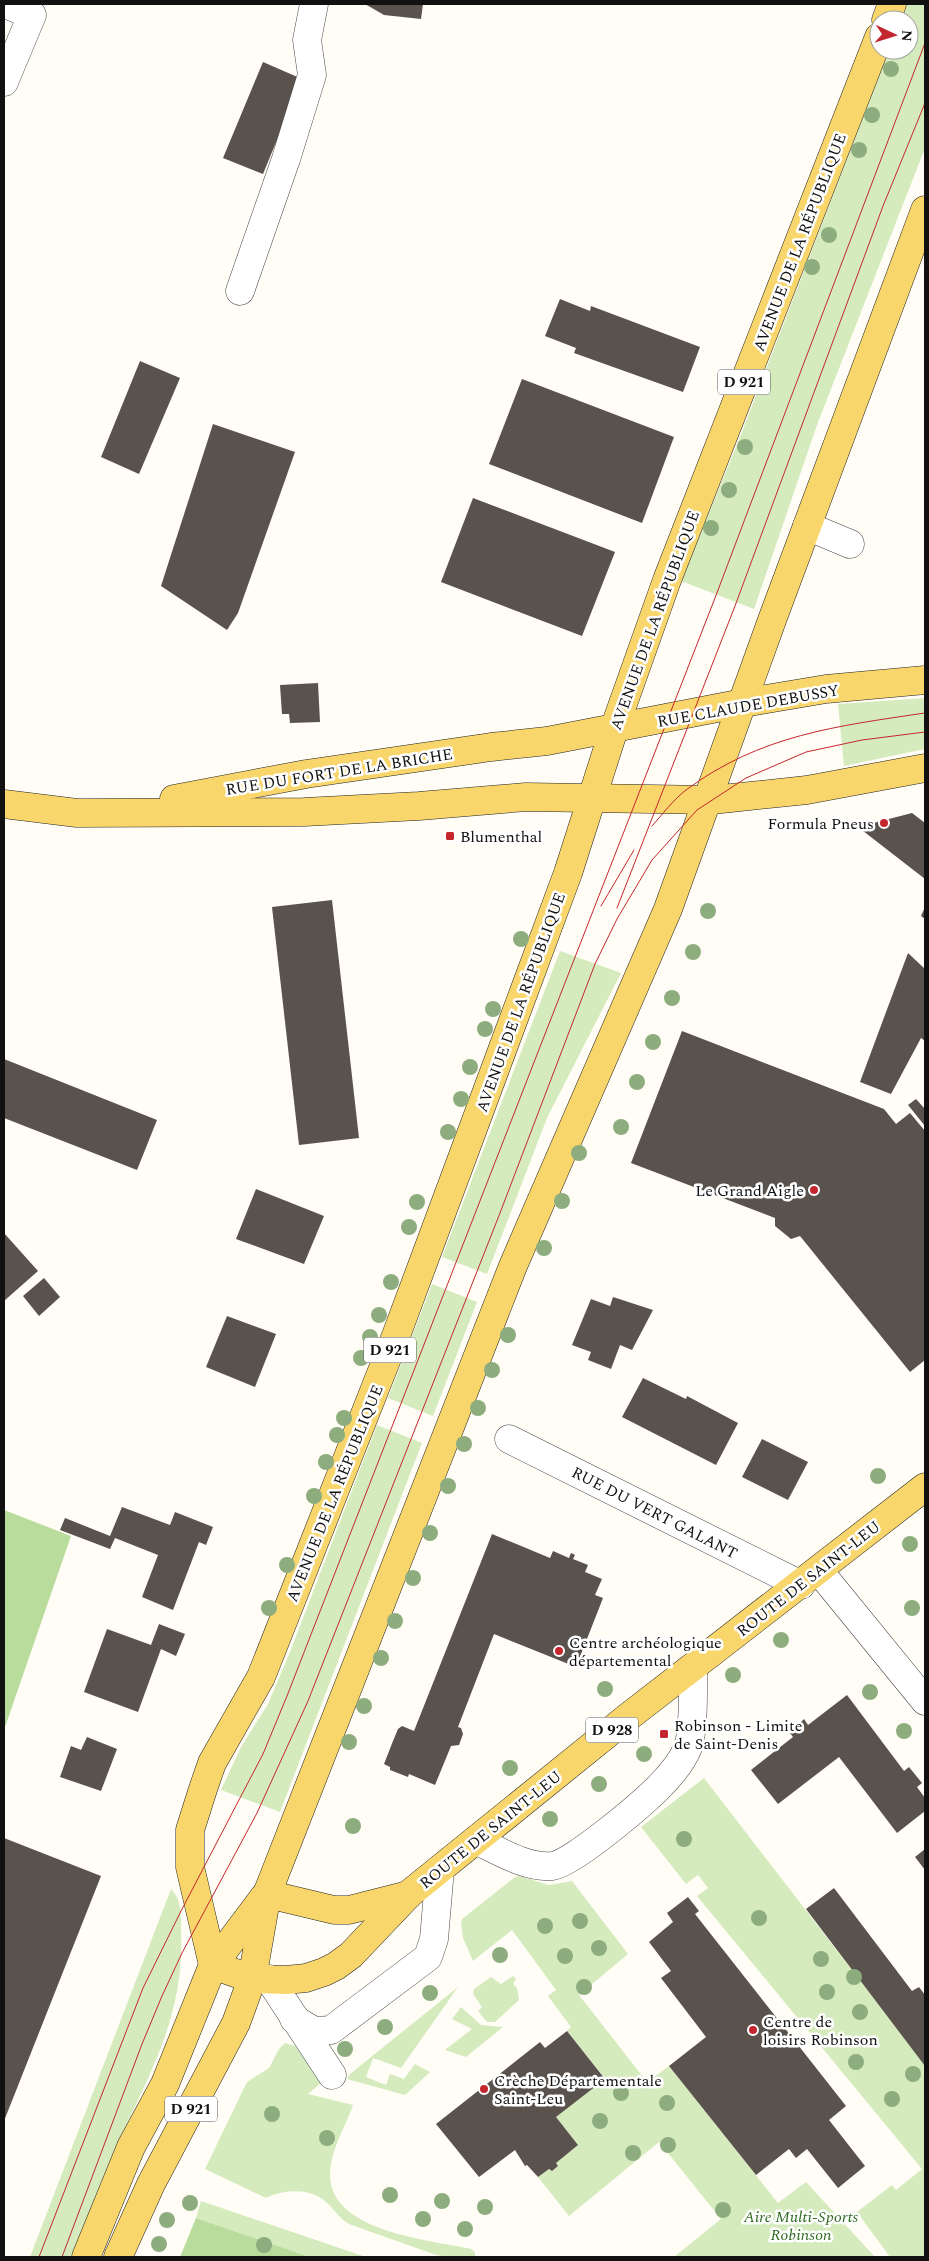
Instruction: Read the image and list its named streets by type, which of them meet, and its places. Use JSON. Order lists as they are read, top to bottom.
{
  "streets": {
    "main road": [
      "AVENUE DE LA RÉPUBLIQUE",
      "D 921",
      "RUE CLAUDE DEBUSSY",
      "RUE DU FORT DE LA BRICHE",
      "ROUTE DE SAINT-LEU",
      "D 928"
    ],
    "street": ["RUE DU VERT GALANT"]
  },
  "crossings": [
    ["AVENUE DE LA RÉPUBLIQUE", "D 921"],
    ["AVENUE DE LA RÉPUBLIQUE", "RUE CLAUDE DEBUSSY"],
    ["AVENUE DE LA RÉPUBLIQUE", "RUE DU FORT DE LA BRICHE"],
    ["D 921", "RUE CLAUDE DEBUSSY"],
    ["D 921", "ROUTE DE SAINT-LEU"],
    ["RUE CLAUDE DEBUSSY", "RUE DU FORT DE LA BRICHE"],
    ["RUE DU VERT GALANT", "ROUTE DE SAINT-LEU"]
  ],
  "parks": ["Aire Multi-Sports Robinson"],
  "places": {
    "other": [
      "Formula Pneus",
      "Le Grand Aigle",
      "Centre archéologique départemental",
      "Centre de loisirs Robinson",
      "Crèche Départementale Saint-Leu"
    ],
    "transit": ["Blumenthal", "Robinson - Limite de Saint-Denis"]
  },
  "north": "right"
}
